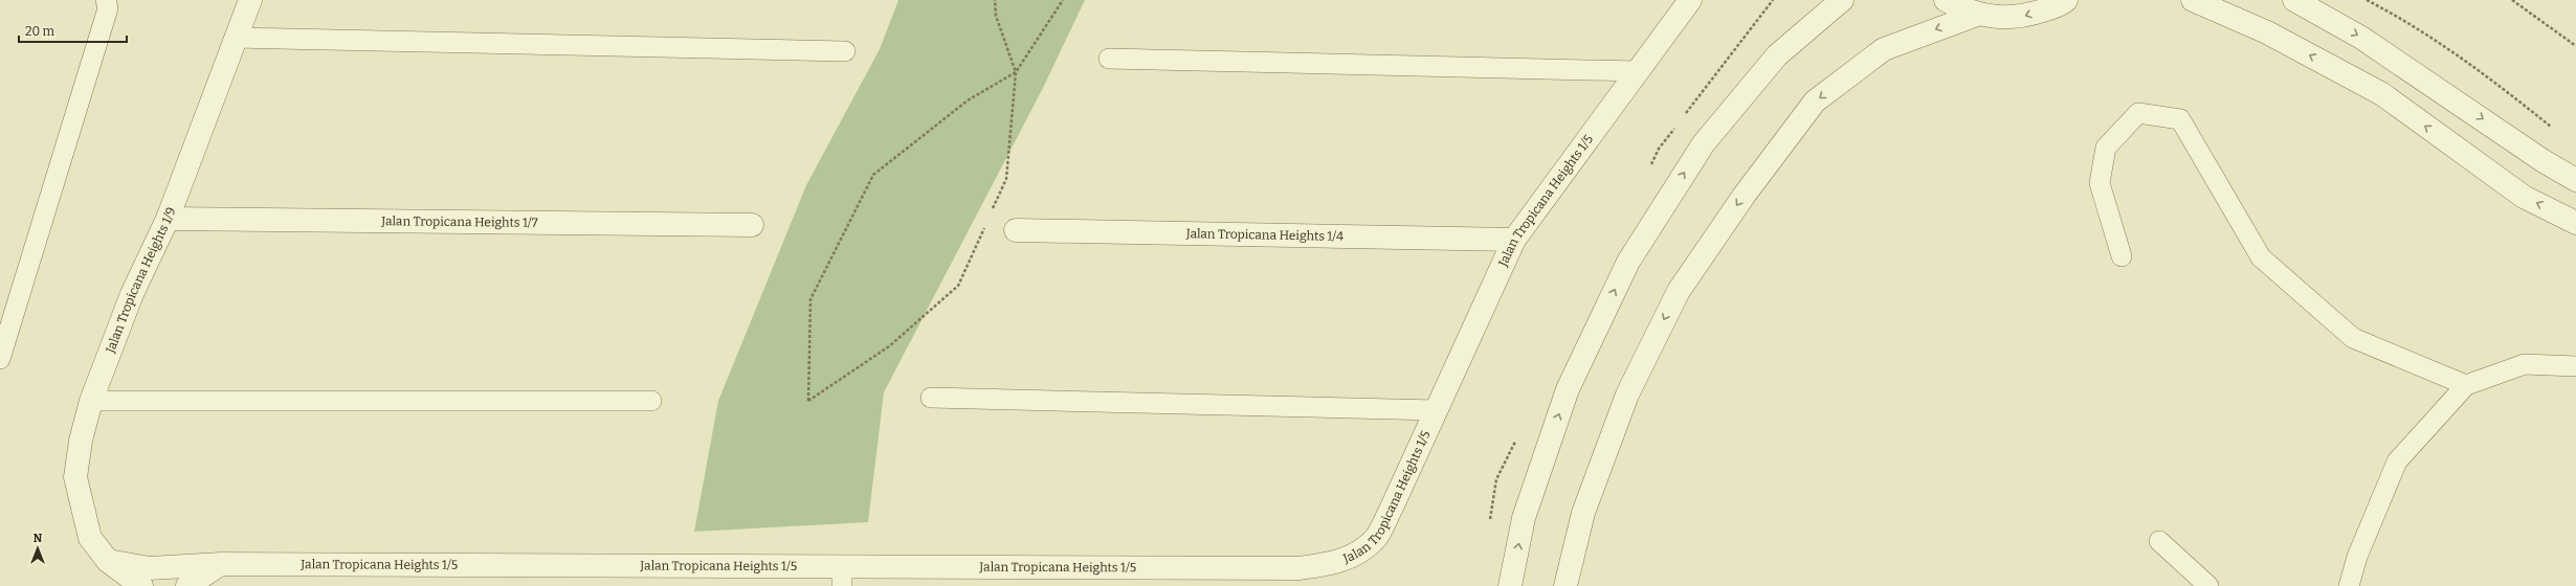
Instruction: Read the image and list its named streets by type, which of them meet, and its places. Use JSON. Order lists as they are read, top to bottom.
{
  "streets": {
    "street": [
      "Jalan Tropicana Heights 1/5",
      "Jalan Tropicana Heights 1/7",
      "Jalan Tropicana Heights 1/4",
      "Jalan Tropicana Heights 1/9"
    ]
  },
  "crossings": [
    ["Jalan Tropicana Heights 1/5", "Jalan Tropicana Heights 1/4"],
    ["Jalan Tropicana Heights 1/5", "Jalan Tropicana Heights 1/9"],
    ["Jalan Tropicana Heights 1/7", "Jalan Tropicana Heights 1/9"]
  ],
  "scale_bar": "20 m",
  "north": "top"
}
